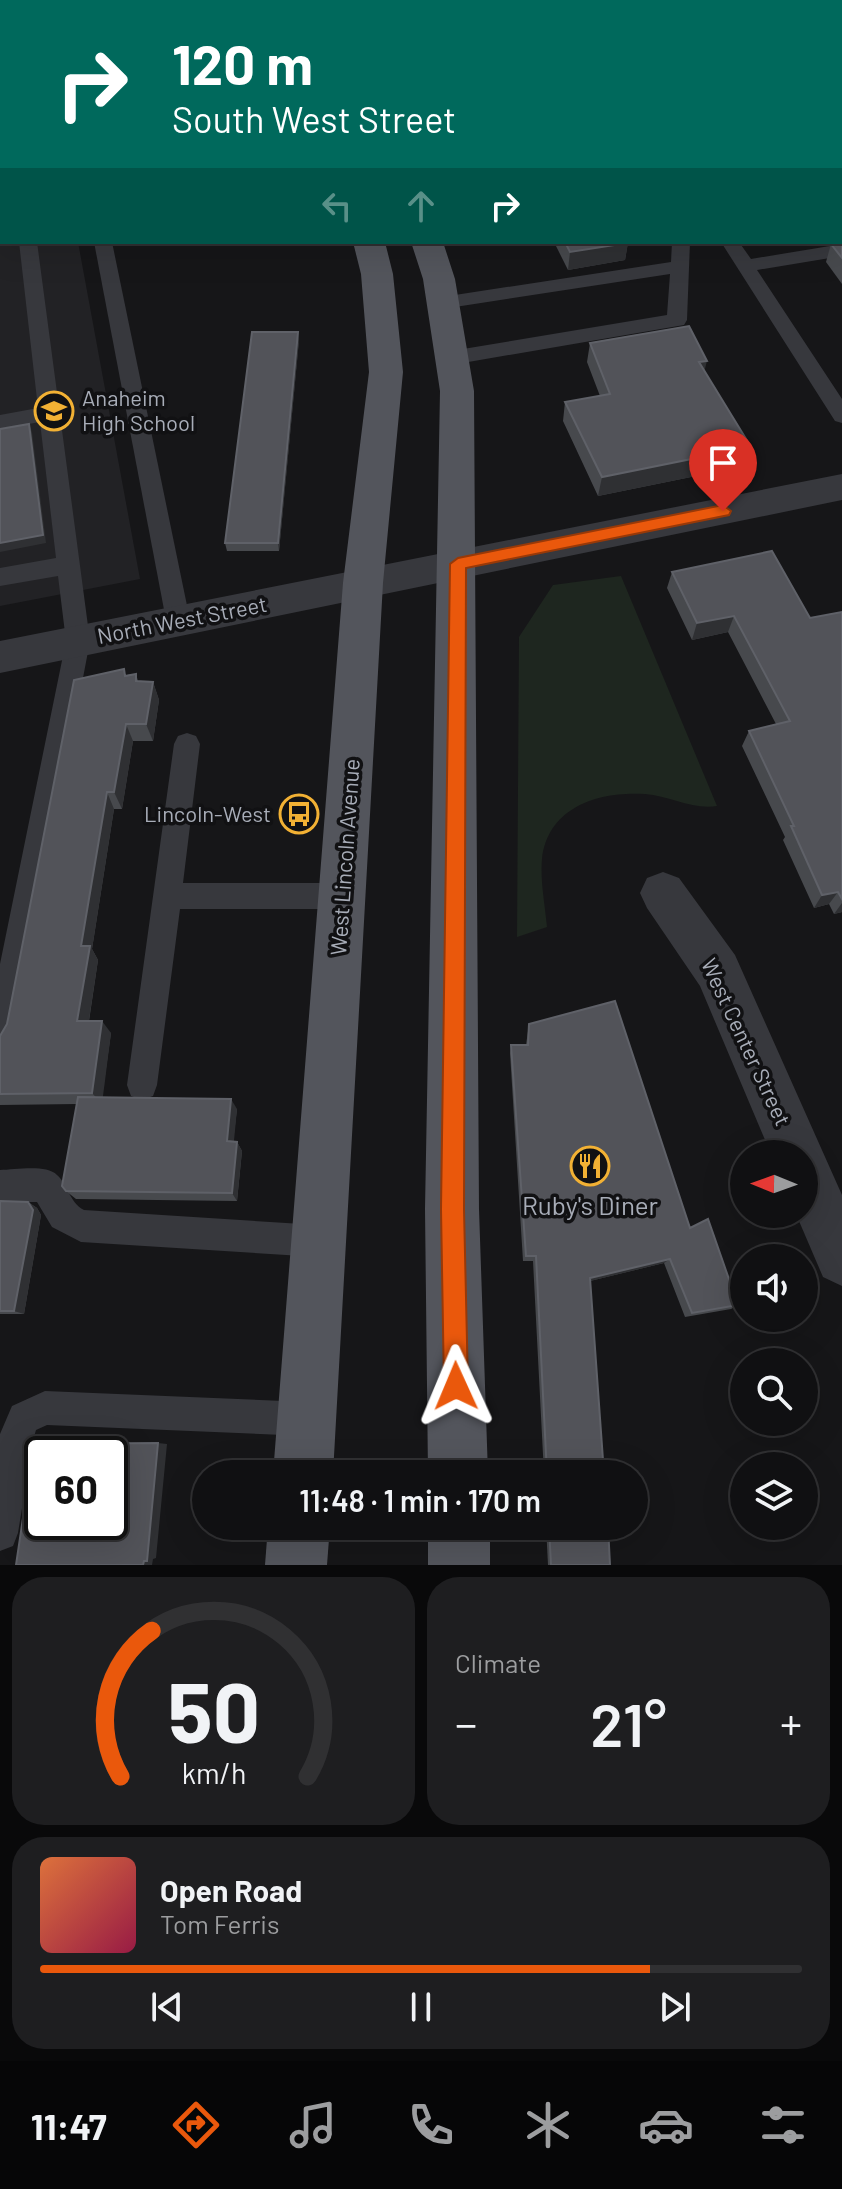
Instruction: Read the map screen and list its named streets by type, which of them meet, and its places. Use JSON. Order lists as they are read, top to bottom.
{
  "streets": {
    "main road": ["West Lincoln Avenue"],
    "street": ["North West Street", "West Center Street"]
  },
  "crossings": [
    ["North West Street", "West Lincoln Avenue"]
  ],
  "places": {
    "school or university": ["Anaheim High School"],
    "bus stop": ["Lincoln-West"],
    "restaurant": ["Ruby's Diner"]
  },
  "north": "left",
  "page": {
    "turn": ["120 m", "South West Street"],
    "limit": "60",
    "trip": "11:48 · 1 min · 170 m",
    "tile": "Climate",
    "heat": ["−", "21°", "+"],
    "song": ["Open Road", "Tom Ferris"],
    "tabs": "11:47",
    "gauge": ["50", "km/h"]
  }
}
